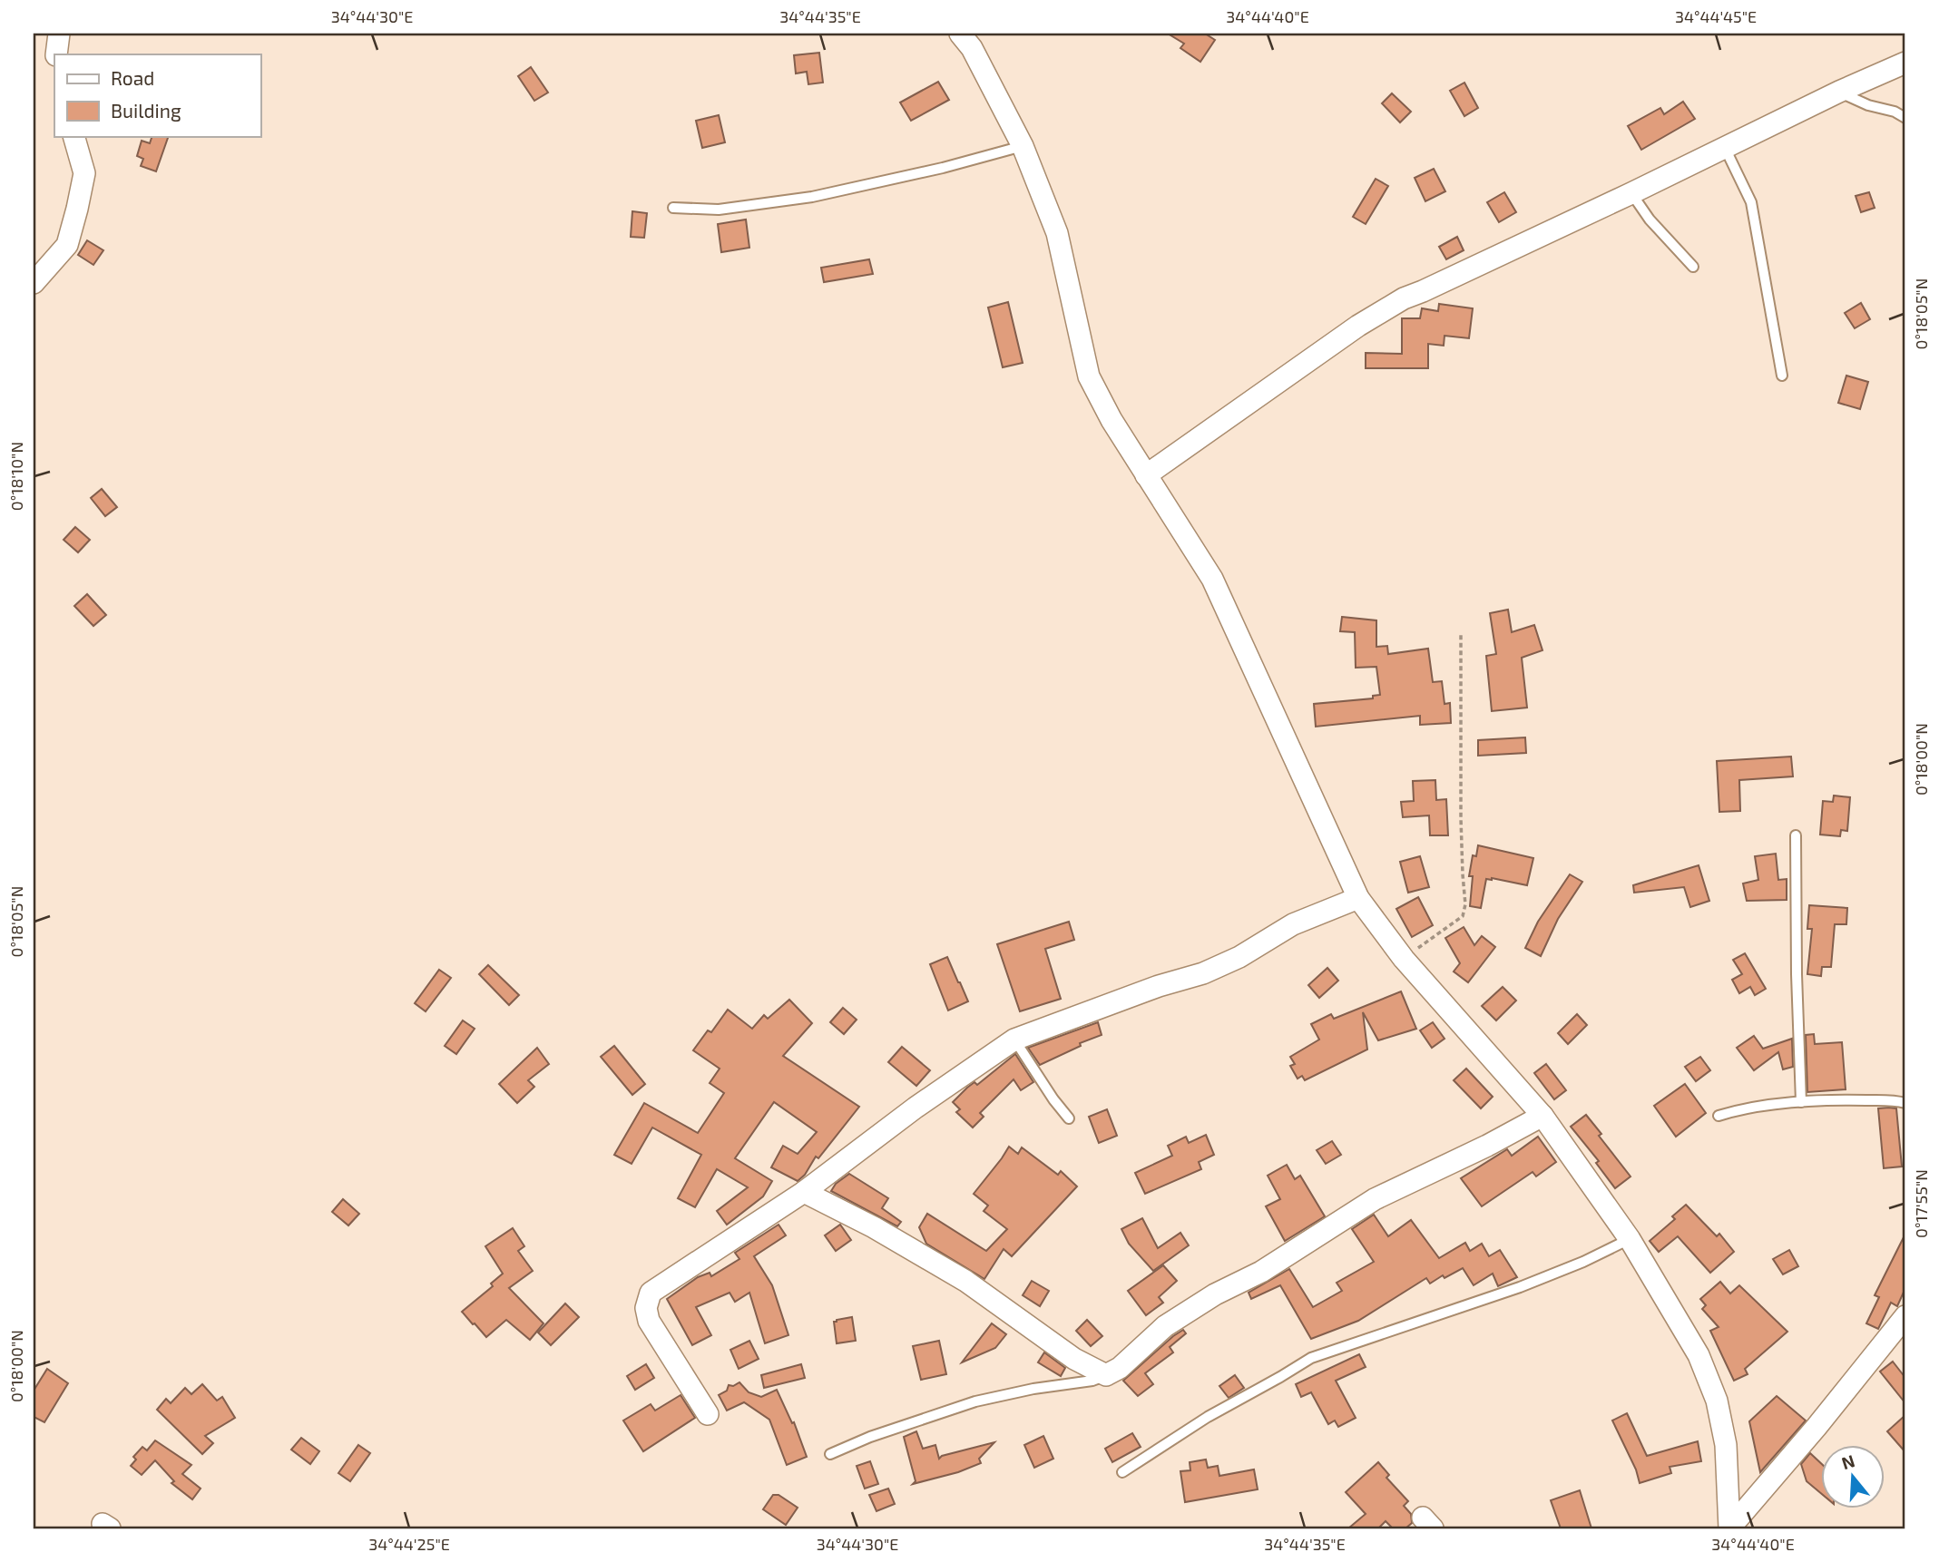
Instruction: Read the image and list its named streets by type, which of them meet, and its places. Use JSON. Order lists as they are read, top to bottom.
{
  "legend": ["Road", "Building"],
  "north": "top",
  "coordinates": [
    "34°44'30\"E",
    "34°44'35\"E",
    "34°44'40\"E",
    "34°44'45\"E",
    "0°18'05\"N",
    "0°18'10\"N",
    "0°18'00\"N",
    "0°17'55\"N",
    "34°44'25\"E"
  ]
}
